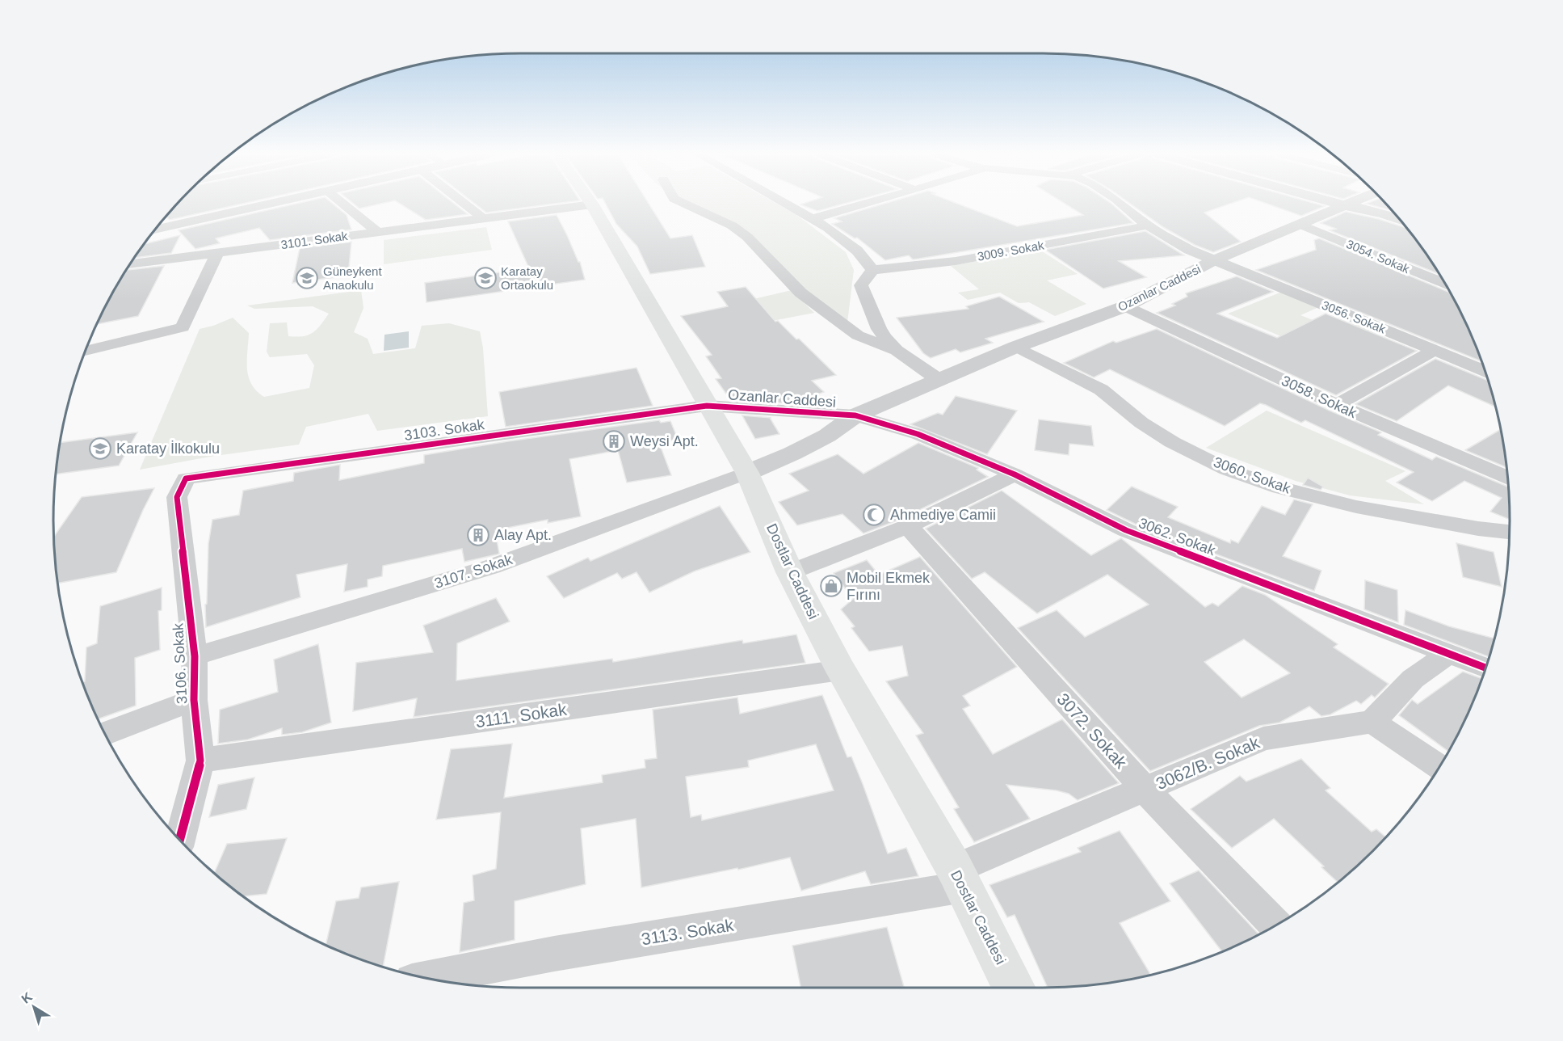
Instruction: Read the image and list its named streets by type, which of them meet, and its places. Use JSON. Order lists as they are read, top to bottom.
{
  "streets": {
    "main road": ["Dostlar Caddesi"],
    "street": [
      "3101. Sokak",
      "3009. Sokak",
      "3054. Sokak",
      "Ozanlar Caddesi",
      "3056. Sokak",
      "3058. Sokak",
      "3103. Sokak",
      "3060. Sokak",
      "3062. Sokak",
      "3107. Sokak",
      "3106. Sokak",
      "3111. Sokak",
      "3072. Sokak",
      "3062/B. Sokak",
      "3113. Sokak"
    ]
  },
  "crossings": [
    ["3101. Sokak", "Dostlar Caddesi"],
    ["3009. Sokak", "3056. Sokak"],
    ["3054. Sokak", "Ozanlar Caddesi"],
    ["Ozanlar Caddesi", "3056. Sokak"],
    ["Ozanlar Caddesi", "3058. Sokak"],
    ["Ozanlar Caddesi", "3103. Sokak"],
    ["Ozanlar Caddesi", "3060. Sokak"],
    ["Ozanlar Caddesi", "3062. Sokak"],
    ["Ozanlar Caddesi", "3107. Sokak"],
    ["Ozanlar Caddesi", "Dostlar Caddesi"],
    ["3103. Sokak", "Dostlar Caddesi"],
    ["3103. Sokak", "3106. Sokak"],
    ["3107. Sokak", "Dostlar Caddesi"],
    ["3107. Sokak", "3106. Sokak"],
    ["Dostlar Caddesi", "3111. Sokak"],
    ["Dostlar Caddesi", "3062/B. Sokak"],
    ["Dostlar Caddesi", "3113. Sokak"],
    ["3106. Sokak", "3111. Sokak"],
    ["3072. Sokak", "3062/B. Sokak"],
    ["3062/B. Sokak", "3113. Sokak"]
  ],
  "places": {
    "school or university": ["Güneykent Anaokulu", "Karatay Ortaokulu", "Karatay İlkokulu"],
    "building": ["Weysi Apt.", "Alay Apt."],
    "mosque": ["Ahmediye Camii"],
    "shop": ["Mobil Ekmek Fırını"]
  },
  "north": "top left"
}
